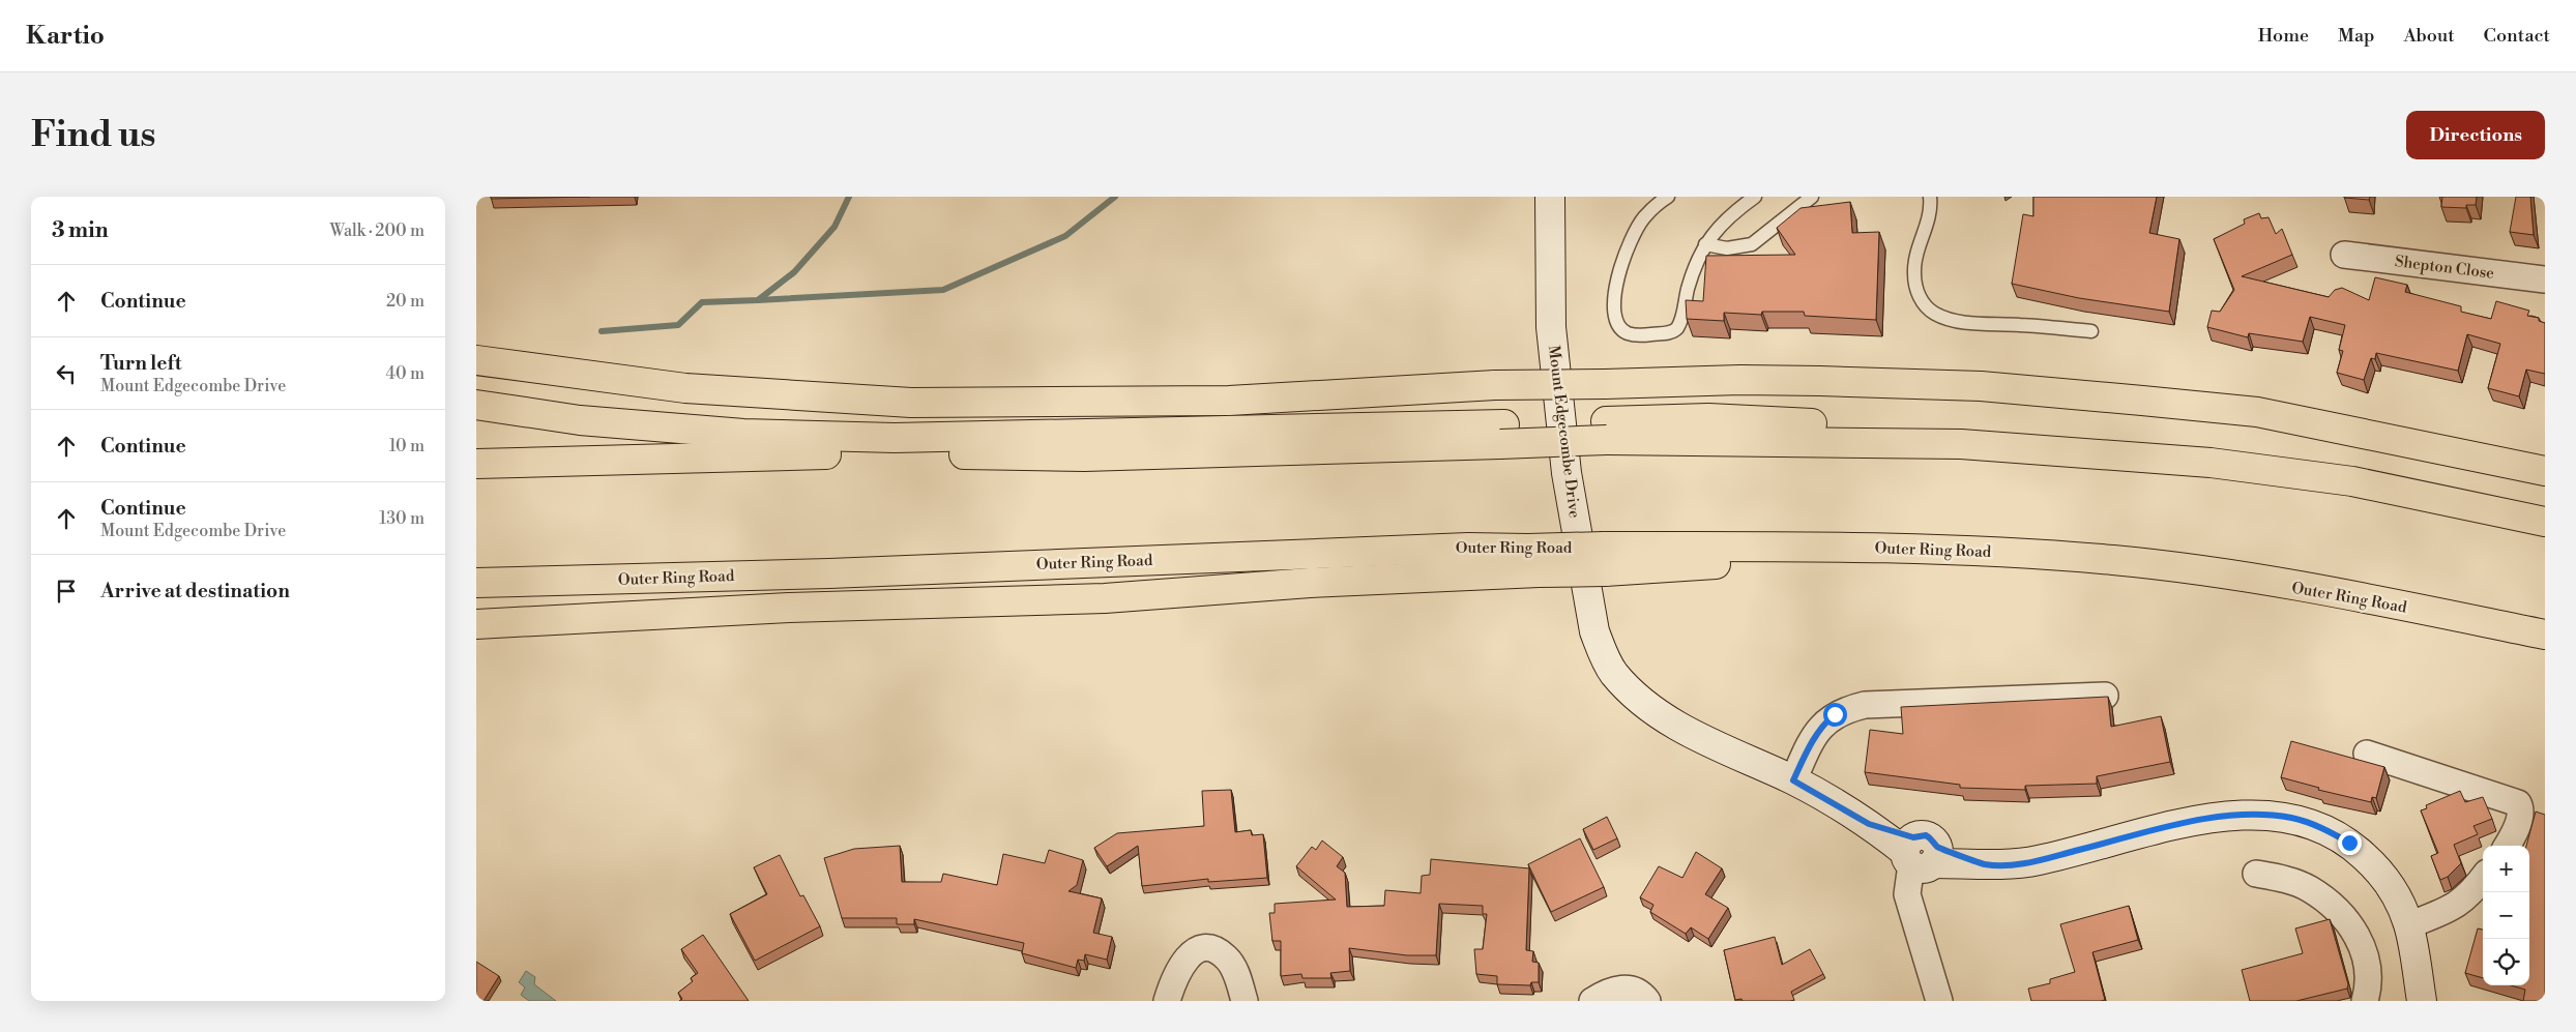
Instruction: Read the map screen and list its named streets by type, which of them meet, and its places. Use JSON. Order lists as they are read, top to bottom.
{
  "streets": {
    "highway": ["Outer Ring Road"],
    "street": ["Shepton Close", "Mount Edgecombe Drive"]
  },
  "page": {
    "header": "Kartio",
    "nav": [
      "Home",
      "Map",
      "About",
      "Contact"
    ],
    "buttons": "Directions",
    "title": "Find us",
    "heading": ["3 min", "Walk · 200 m"],
    "list": [
      ["Continue", "20 m"],
      ["Turn left", "Mount Edgecombe Drive", "40 m"],
      ["Continue", "10 m"],
      ["Continue", "Mount Edgecombe Drive", "130 m"],
      "Arrive at destination"
    ],
    "map_buttons": ["+", "−"]
  }
}
